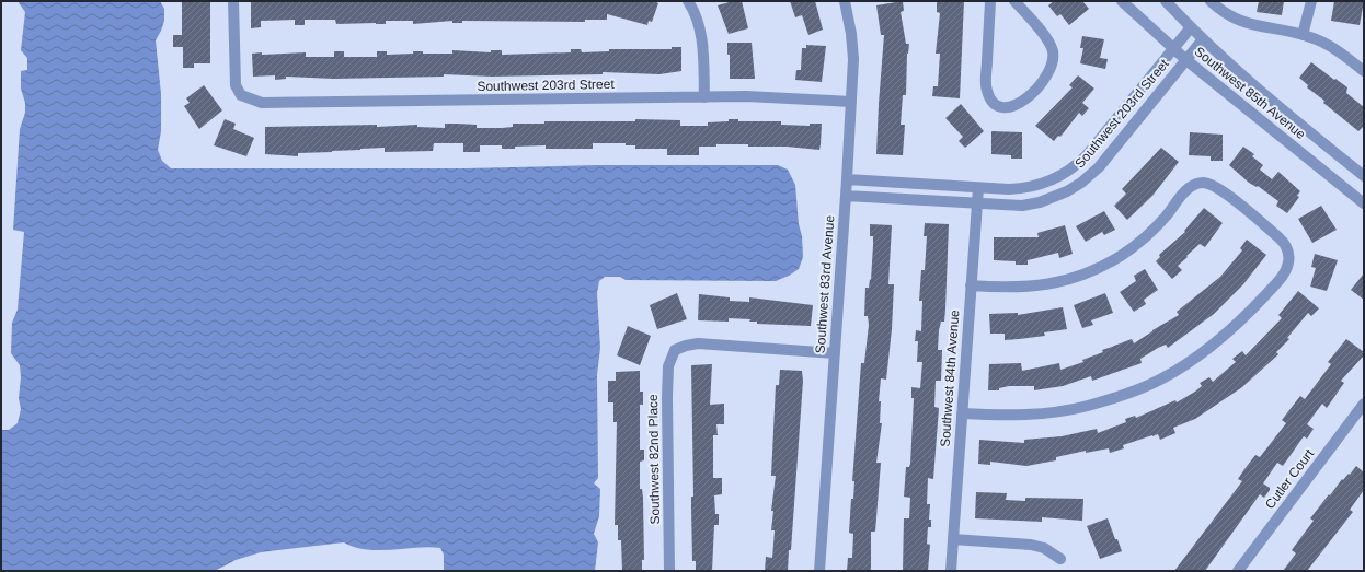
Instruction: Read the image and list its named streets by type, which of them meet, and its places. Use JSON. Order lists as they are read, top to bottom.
{
  "streets": {
    "street": [
      "Southwest 203rd Street",
      "Southwest 85th Avenue",
      "Southwest 83rd Avenue",
      "Southwest 84th Avenue",
      "Southwest 82nd Place",
      "Cutler Court"
    ]
  },
  "crossings": [
    ["Southwest 203rd Street", "Southwest 85th Avenue"],
    ["Southwest 203rd Street", "Southwest 83rd Avenue"],
    ["Southwest 203rd Street", "Southwest 84th Avenue"],
    ["Southwest 83rd Avenue", "Southwest 82nd Place"]
  ]
}
